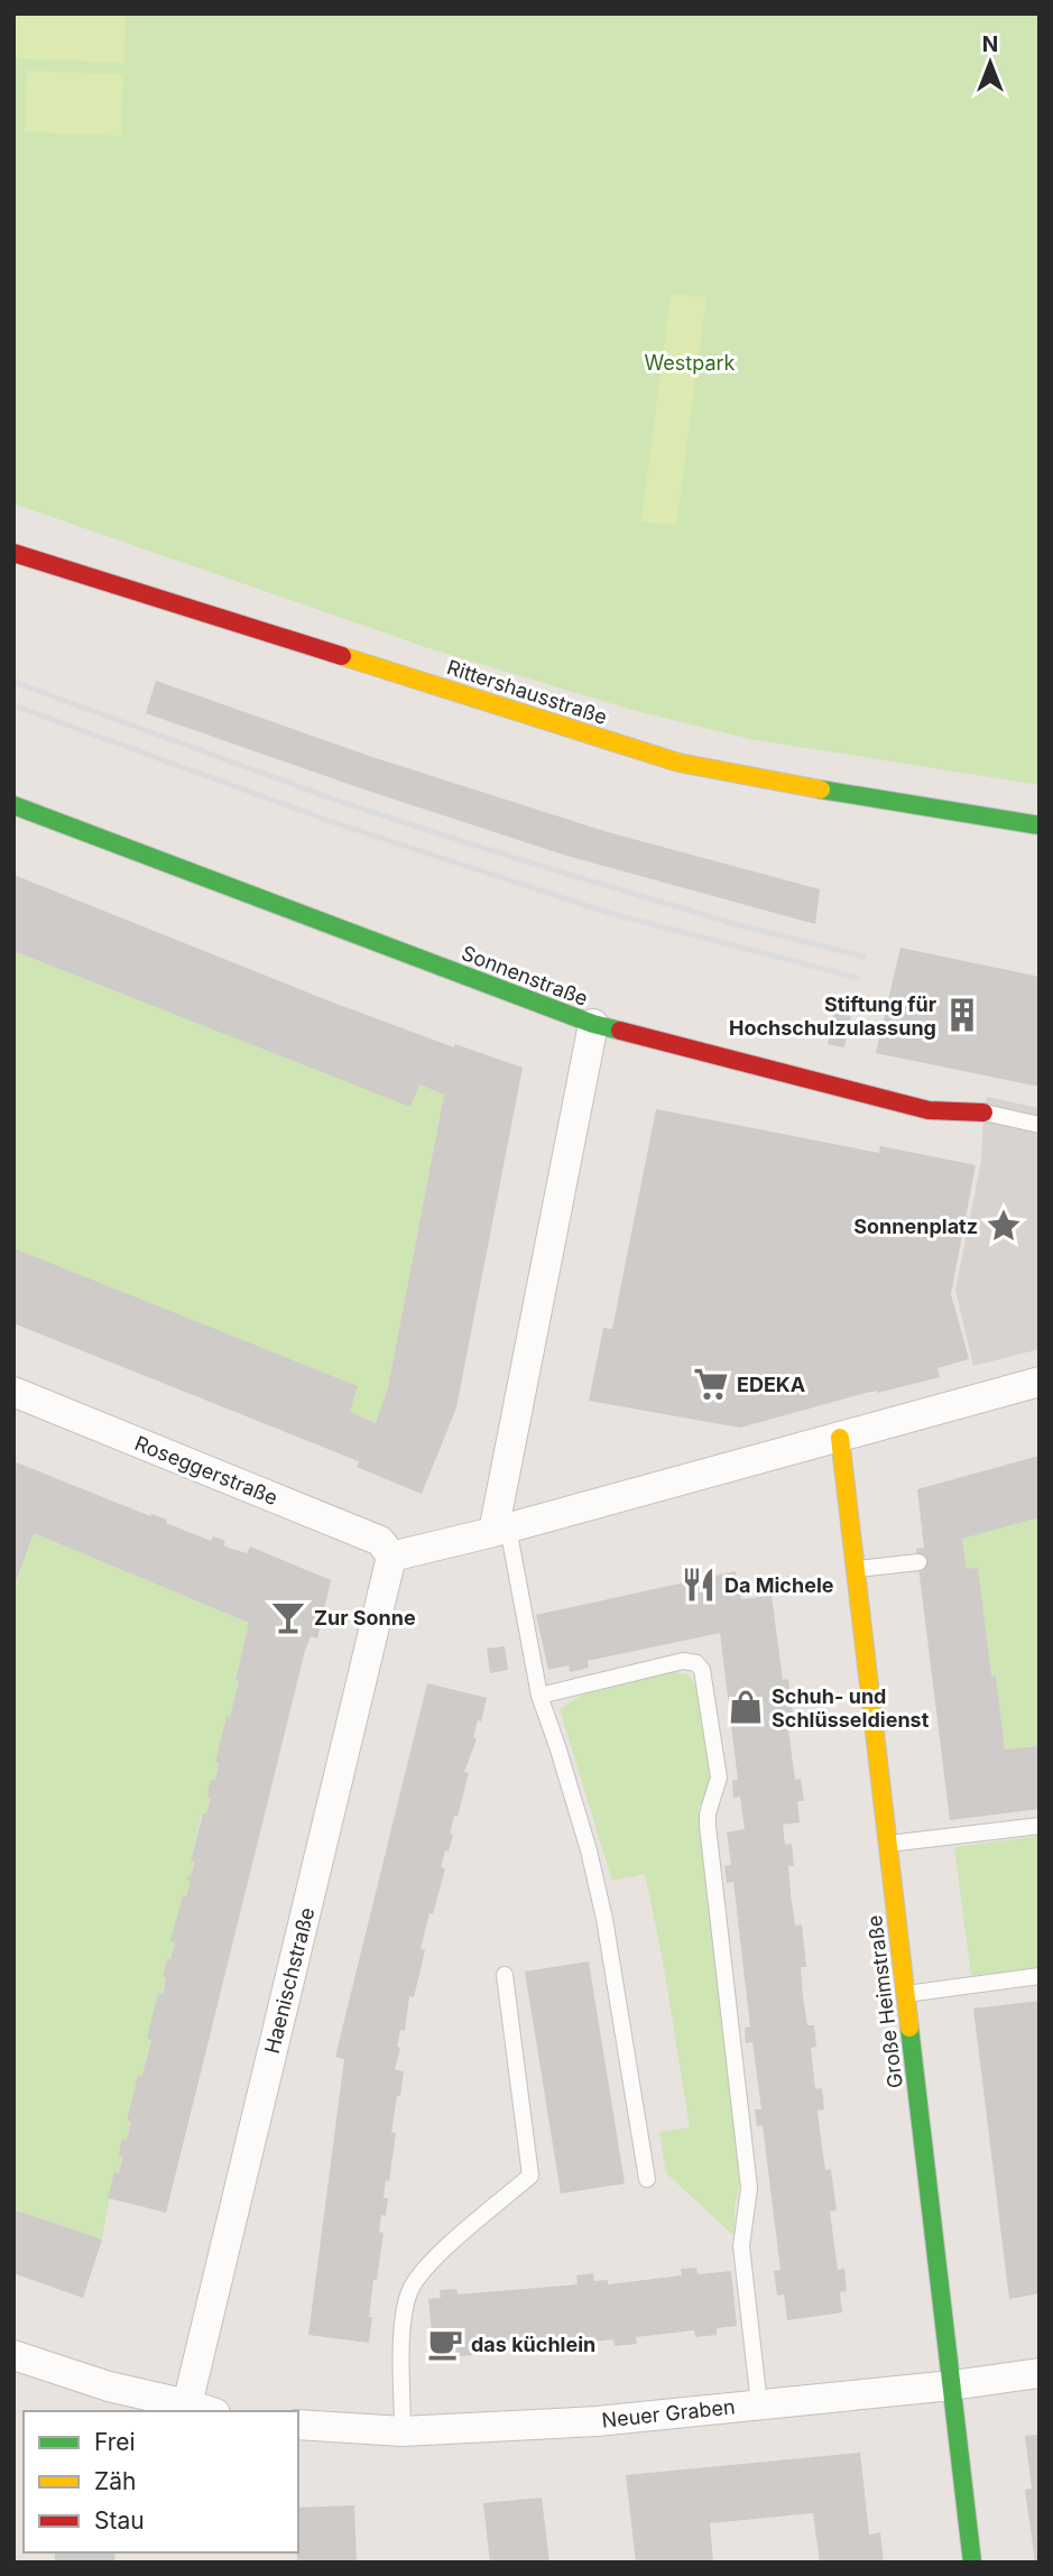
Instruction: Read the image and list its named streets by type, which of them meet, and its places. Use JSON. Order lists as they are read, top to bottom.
{
  "streets": {
    "street": [
      "Rittershausstraße",
      "Sonnenstraße",
      "Roseggerstraße",
      "Haenischstraße",
      "Große Heimstraße",
      "Neuer Graben"
    ]
  },
  "crossings": [
    ["Roseggerstraße", "Haenischstraße"],
    ["Große Heimstraße", "Neuer Graben"]
  ],
  "parks": ["Westpark"],
  "places": {
    "building": ["Stiftung für Hochschulzulassung"],
    "place": ["Sonnenplatz"],
    "supermarket": ["EDEKA"],
    "restaurant": ["Da Michele"],
    "bar": ["Zur Sonne"],
    "shop": ["Schuh- und Schlüsseldienst"],
    "cafe": ["das küchlein"]
  },
  "legend": ["Frei", "Zäh", "Stau"],
  "north": "top"
}
